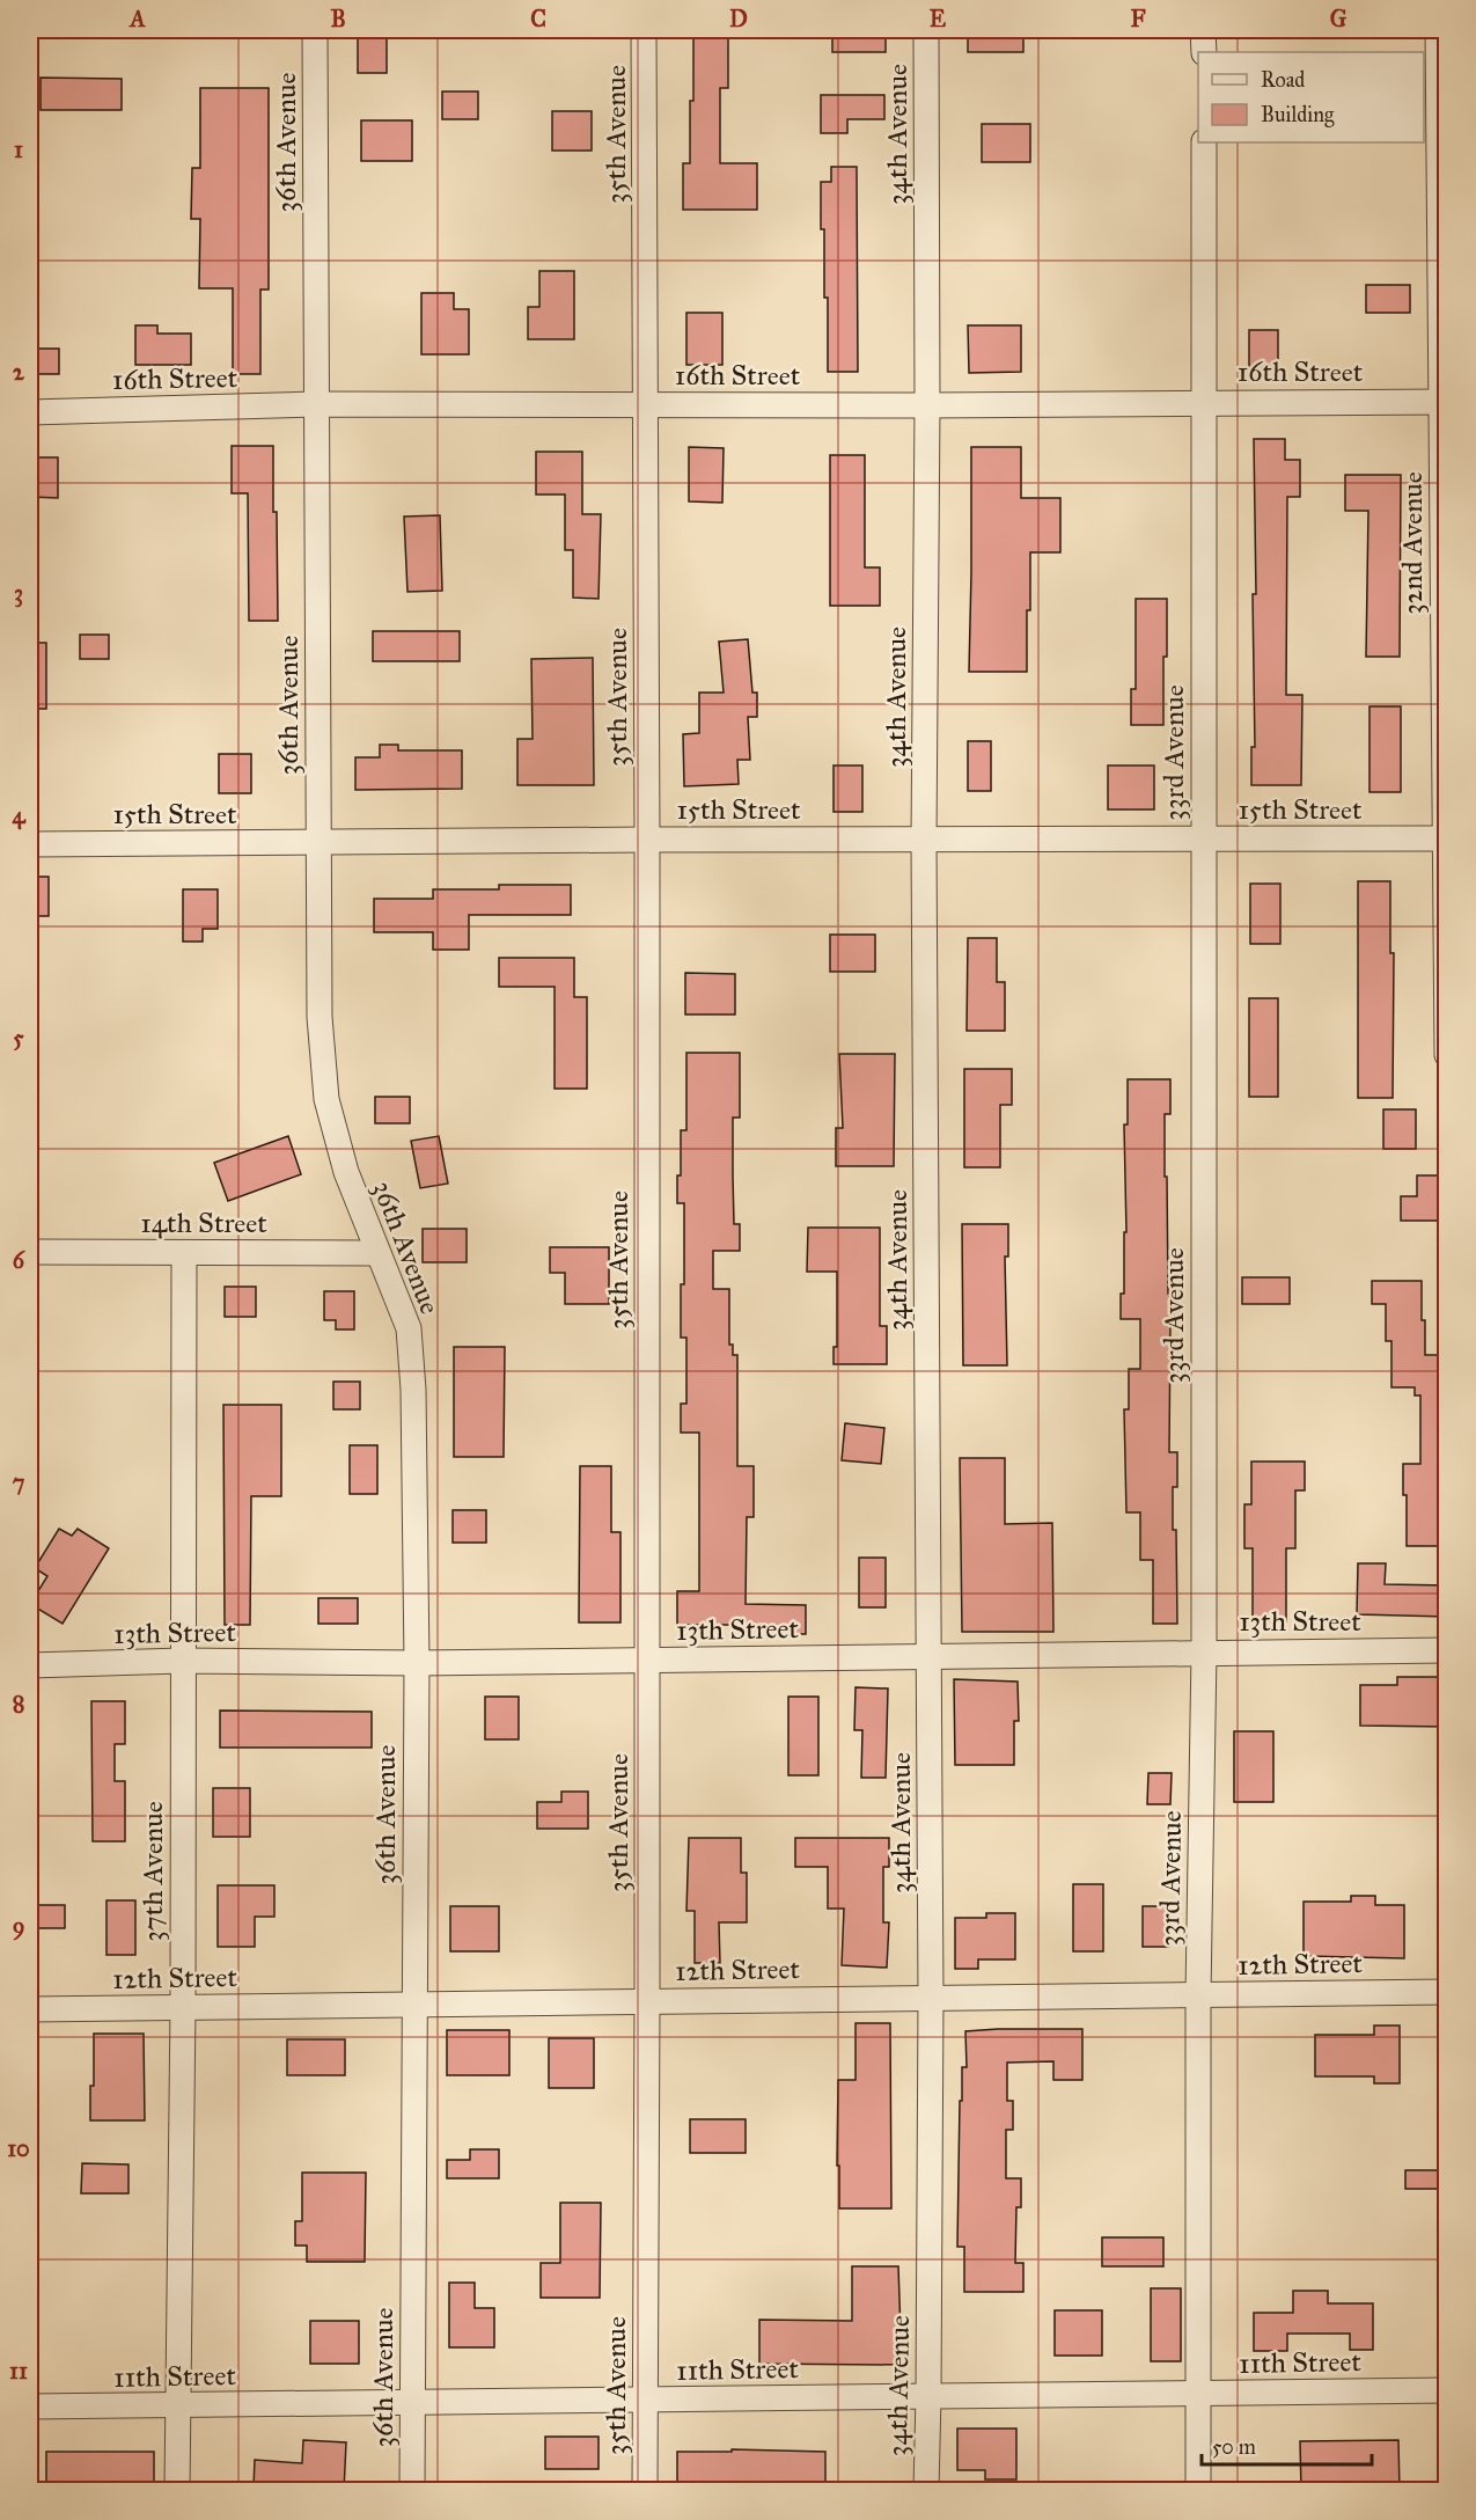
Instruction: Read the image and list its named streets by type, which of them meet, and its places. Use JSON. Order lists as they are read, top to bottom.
{
  "streets": {
    "street": [
      "35th Avenue",
      "34th Avenue",
      "36th Avenue",
      "16th Street",
      "32nd Avenue",
      "33rd Avenue",
      "15th Street",
      "14th Street",
      "13th Street",
      "37th Avenue",
      "12th Street",
      "11th Street"
    ]
  },
  "crossings": [
    ["35th Avenue", "16th Street"],
    ["35th Avenue", "15th Street"],
    ["35th Avenue", "13th Street"],
    ["35th Avenue", "12th Street"],
    ["35th Avenue", "11th Street"],
    ["34th Avenue", "16th Street"],
    ["34th Avenue", "15th Street"],
    ["34th Avenue", "13th Street"],
    ["34th Avenue", "12th Street"],
    ["34th Avenue", "11th Street"],
    ["36th Avenue", "16th Street"],
    ["36th Avenue", "15th Street"],
    ["36th Avenue", "14th Street"],
    ["36th Avenue", "13th Street"],
    ["36th Avenue", "12th Street"],
    ["36th Avenue", "11th Street"],
    ["16th Street", "32nd Avenue"],
    ["16th Street", "33rd Avenue"],
    ["32nd Avenue", "15th Street"],
    ["33rd Avenue", "15th Street"],
    ["33rd Avenue", "13th Street"],
    ["33rd Avenue", "12th Street"],
    ["33rd Avenue", "11th Street"],
    ["14th Street", "37th Avenue"],
    ["13th Street", "37th Avenue"],
    ["37th Avenue", "12th Street"],
    ["37th Avenue", "11th Street"]
  ],
  "legend": ["Road", "Building"],
  "scale_bar": "50 m",
  "grid": {
    "columns": [
      "A",
      "B",
      "C",
      "D",
      "E",
      "F",
      "G"
    ],
    "rows": [
      "1",
      "2",
      "3",
      "4",
      "5",
      "6",
      "7",
      "8",
      "9",
      "10",
      "11"
    ]
  }
}
